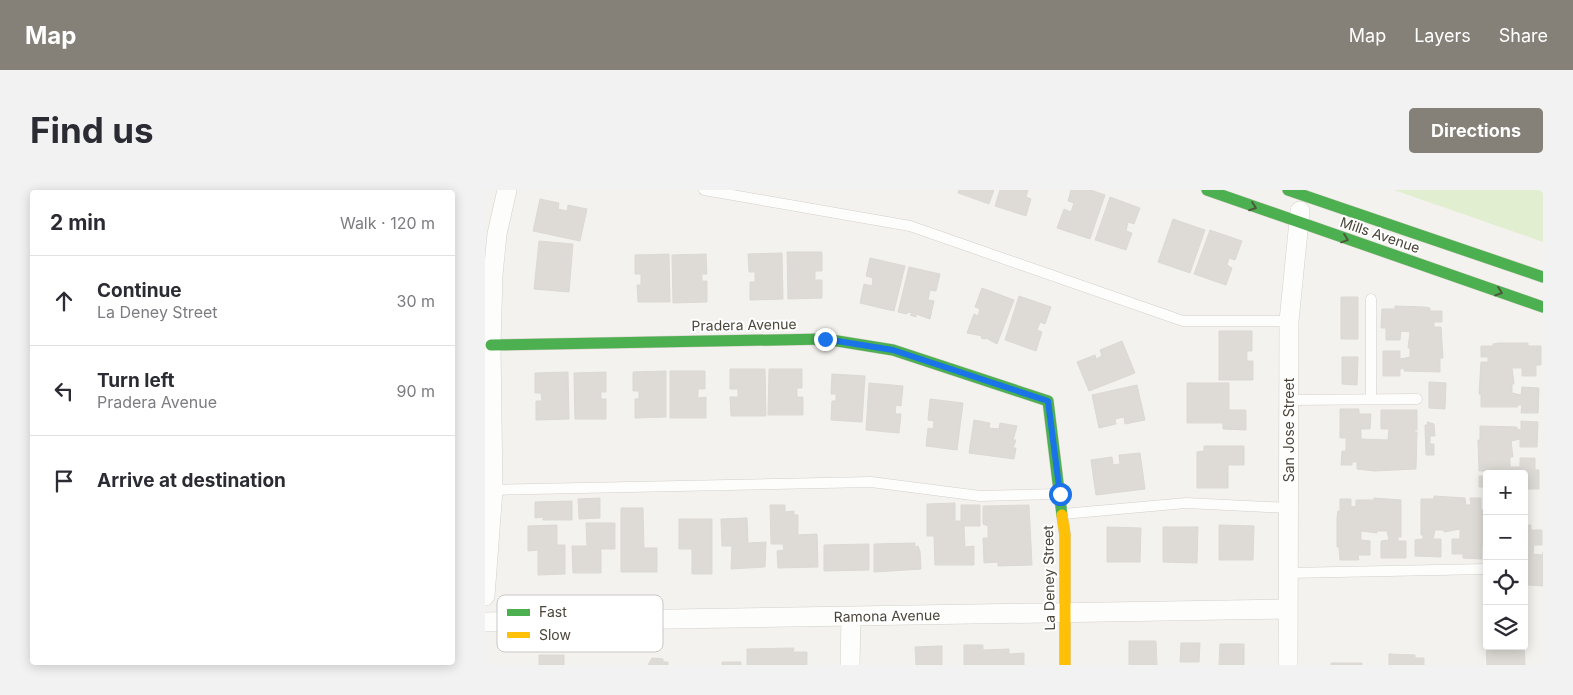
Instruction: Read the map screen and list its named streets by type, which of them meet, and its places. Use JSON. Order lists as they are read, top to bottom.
{
  "streets": {
    "street": [
      "Mills Avenue",
      "Pradera Avenue",
      "San Jose Street",
      "La Deney Street",
      "Ramona Avenue"
    ]
  },
  "crossings": [
    ["Mills Avenue", "San Jose Street"],
    ["Pradera Avenue", "La Deney Street"],
    ["San Jose Street", "Ramona Avenue"],
    ["La Deney Street", "Ramona Avenue"]
  ],
  "legend": ["Fast", "Slow"],
  "page": {
    "header": "Map",
    "nav": ["Map", "Layers", "Share"],
    "buttons": "Directions",
    "title": "Find us",
    "heading": ["2 min", "Walk · 120 m"],
    "list": [
      ["Continue", "La Deney Street", "30 m"],
      ["Turn left", "Pradera Avenue", "90 m"],
      "Arrive at destination"
    ],
    "map_buttons": ["+", "−"]
  }
}
